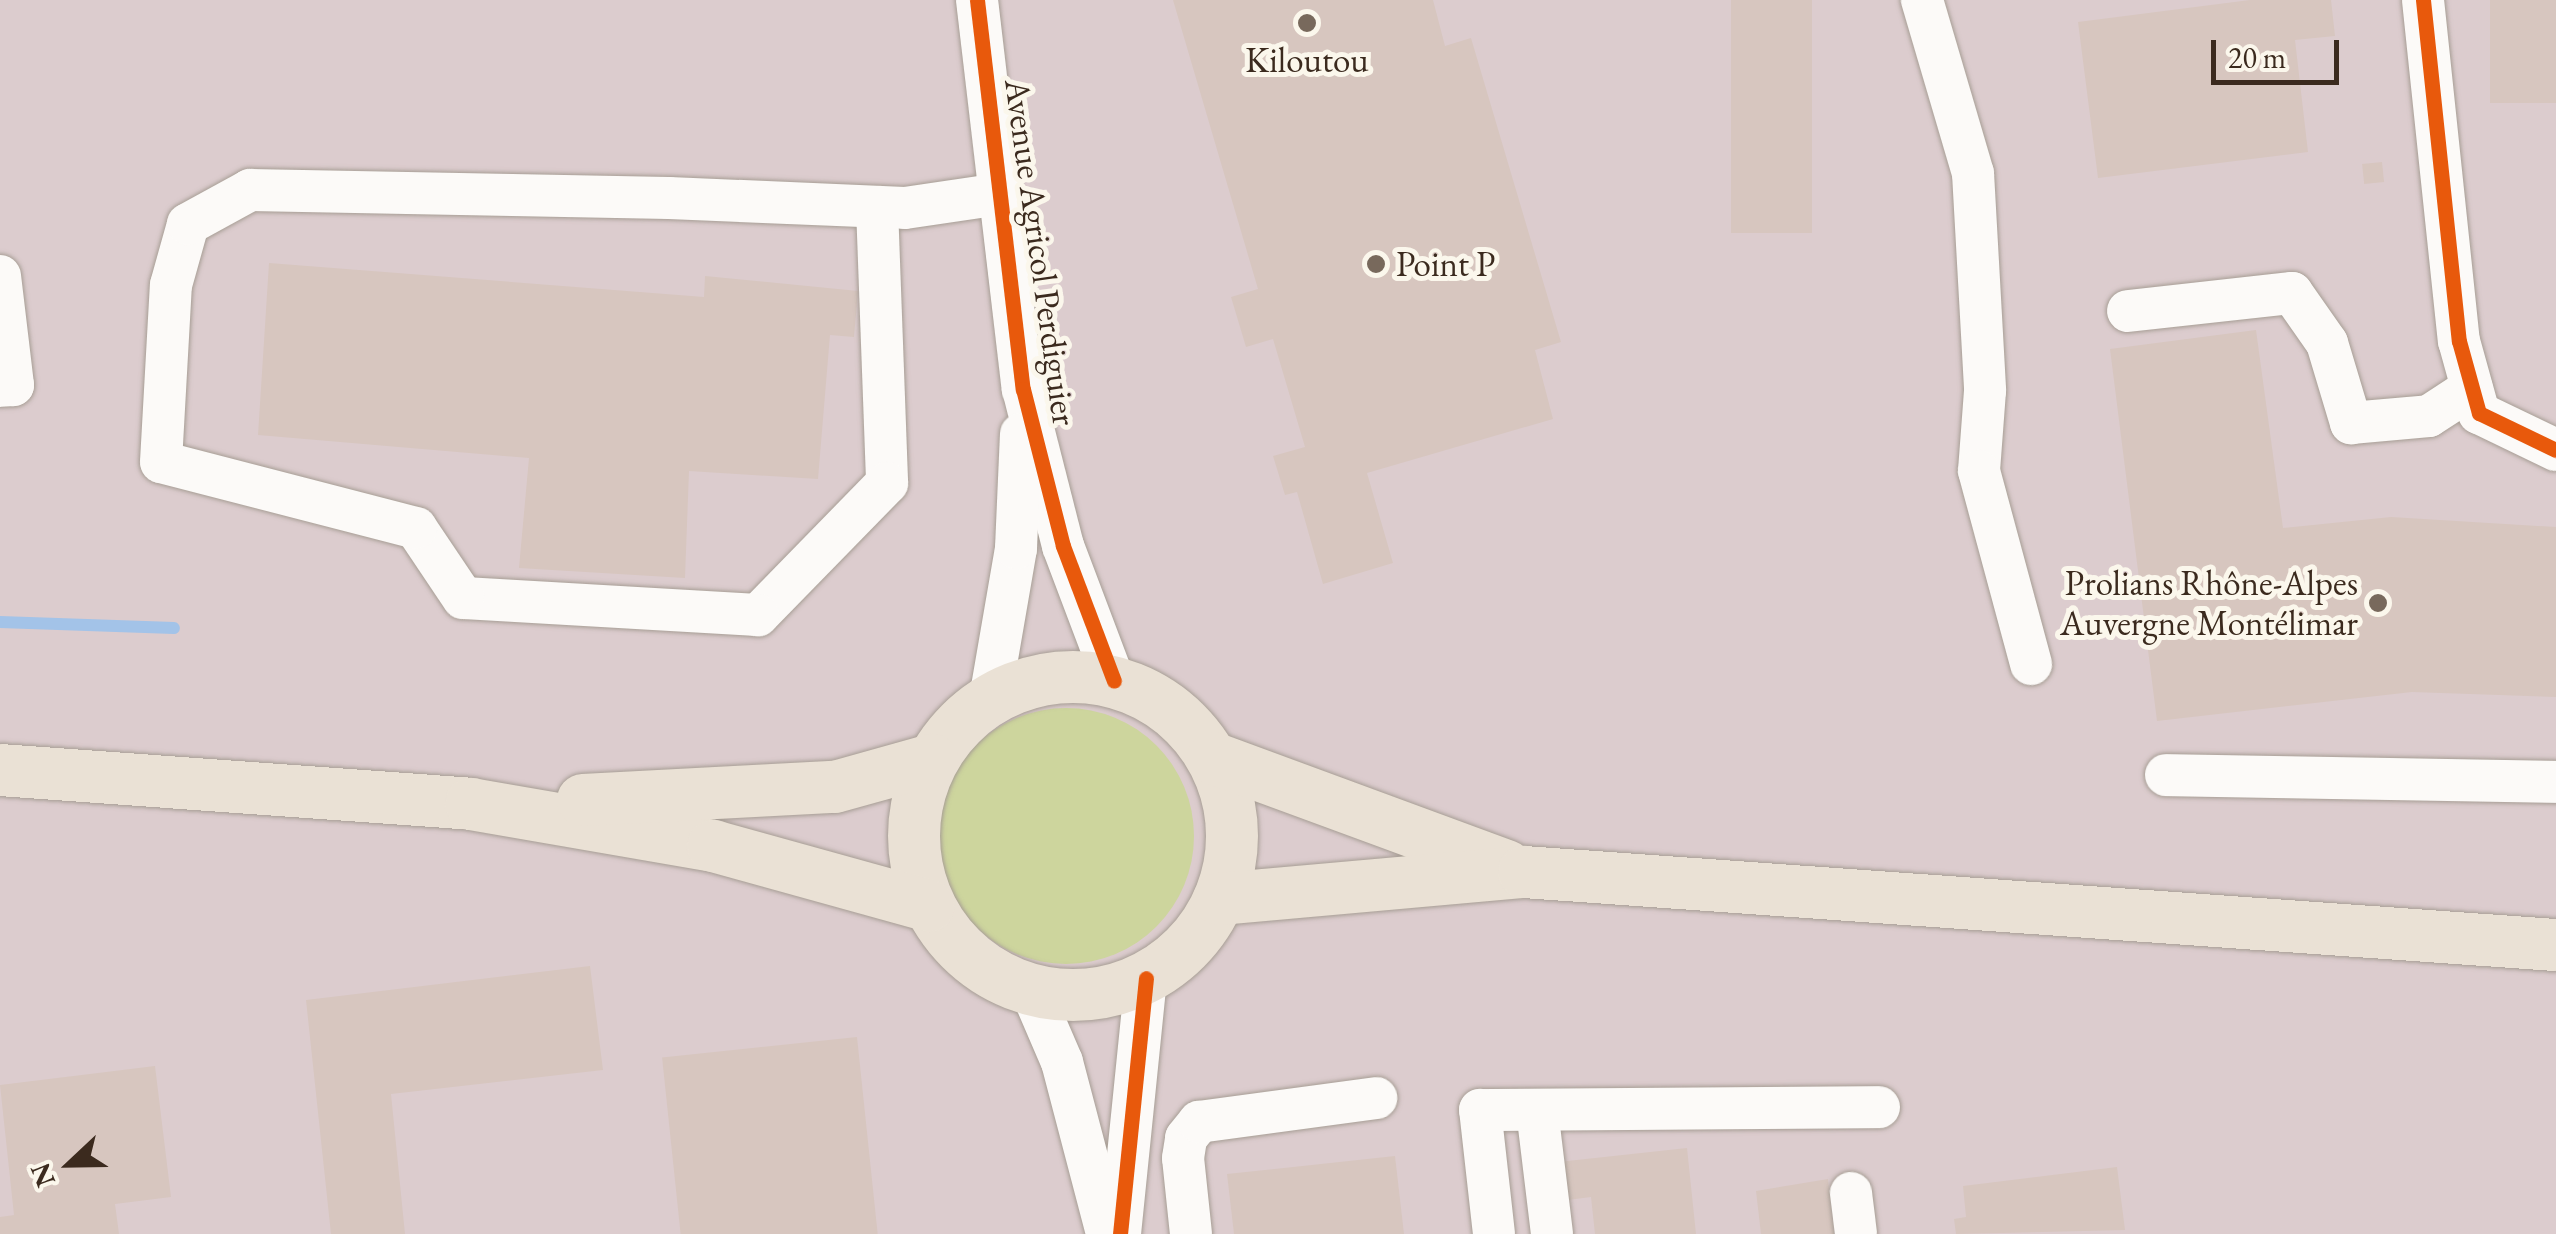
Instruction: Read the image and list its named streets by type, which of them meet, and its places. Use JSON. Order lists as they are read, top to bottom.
{
  "streets": {
    "street": ["Avenue Agricol Perdiguier"]
  },
  "places": ["Kiloutou", "Point P", "Prolians Rhône-Alpes Auvergne Montélimar"],
  "scale_bar": "20 m",
  "north": "left"
}
